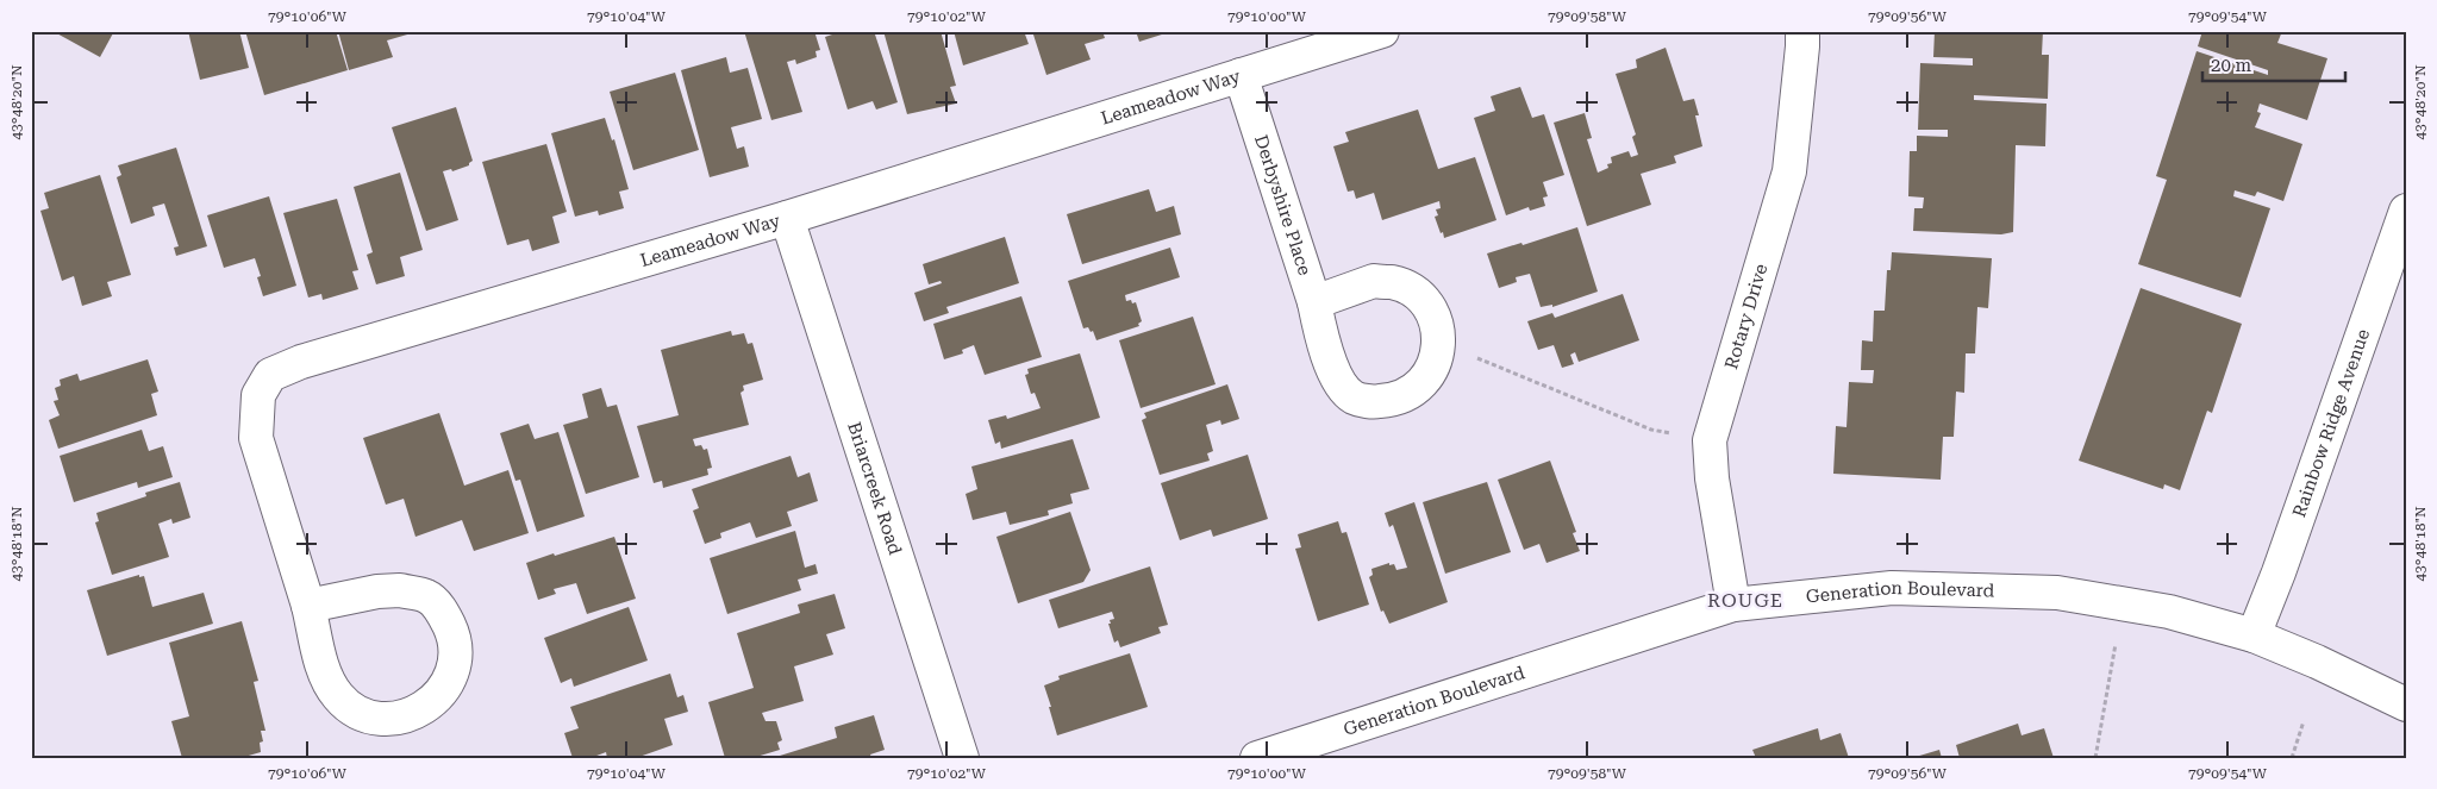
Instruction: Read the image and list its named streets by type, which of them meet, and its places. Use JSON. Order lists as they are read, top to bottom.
{
  "streets": {
    "street": [
      "Leameadow Way",
      "Derbyshire Place",
      "Rotary Drive",
      "Rainbow Ridge Avenue",
      "Briarcreek Road",
      "Generation Boulevard"
    ]
  },
  "crossings": [
    ["Leameadow Way", "Derbyshire Place"],
    ["Leameadow Way", "Briarcreek Road"],
    ["Rotary Drive", "Generation Boulevard"],
    ["Rainbow Ridge Avenue", "Generation Boulevard"]
  ],
  "districts": ["ROUGE"],
  "scale_bar": "20 m",
  "coordinates": [
    "79°10'06\"W",
    "79°10'04\"W",
    "79°10'02\"W",
    "79°10'00\"W",
    "79°09'58\"W",
    "79°09'56\"W",
    "79°09'54\"W",
    "43°48'20\"N",
    "43°48'18\"N"
  ]
}
